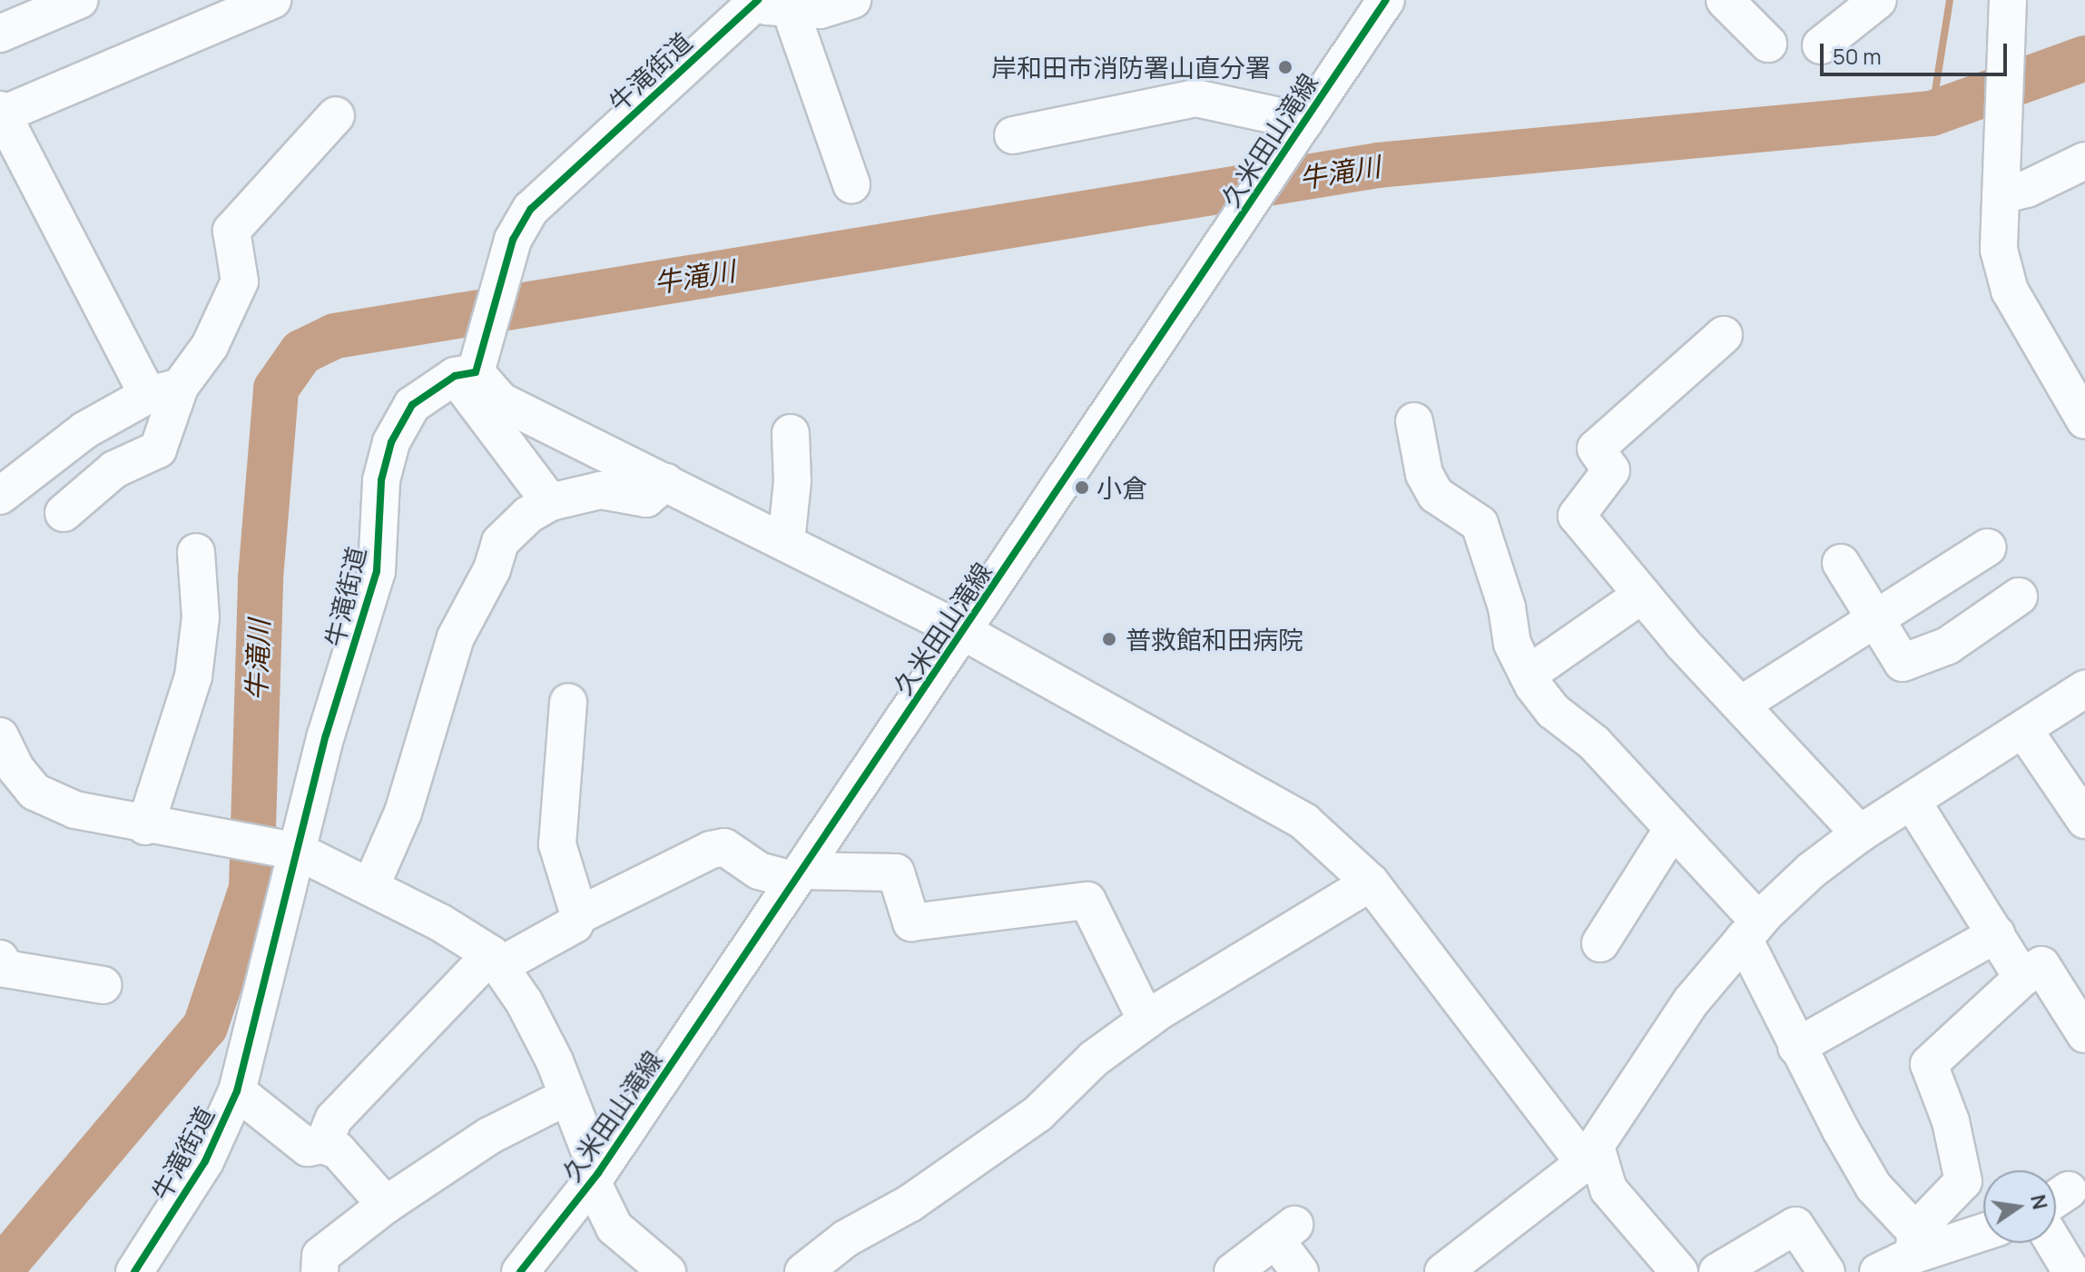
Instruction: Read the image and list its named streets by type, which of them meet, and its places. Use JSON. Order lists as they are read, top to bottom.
{
  "streets": {
    "street": ["牛滝街道", "久米田山滝線"]
  },
  "water": ["牛滝川"],
  "places": ["岸和田市消防署山直分署", "小倉", "普救館和田病院"],
  "scale_bar": "50 m",
  "north": "right"
}
